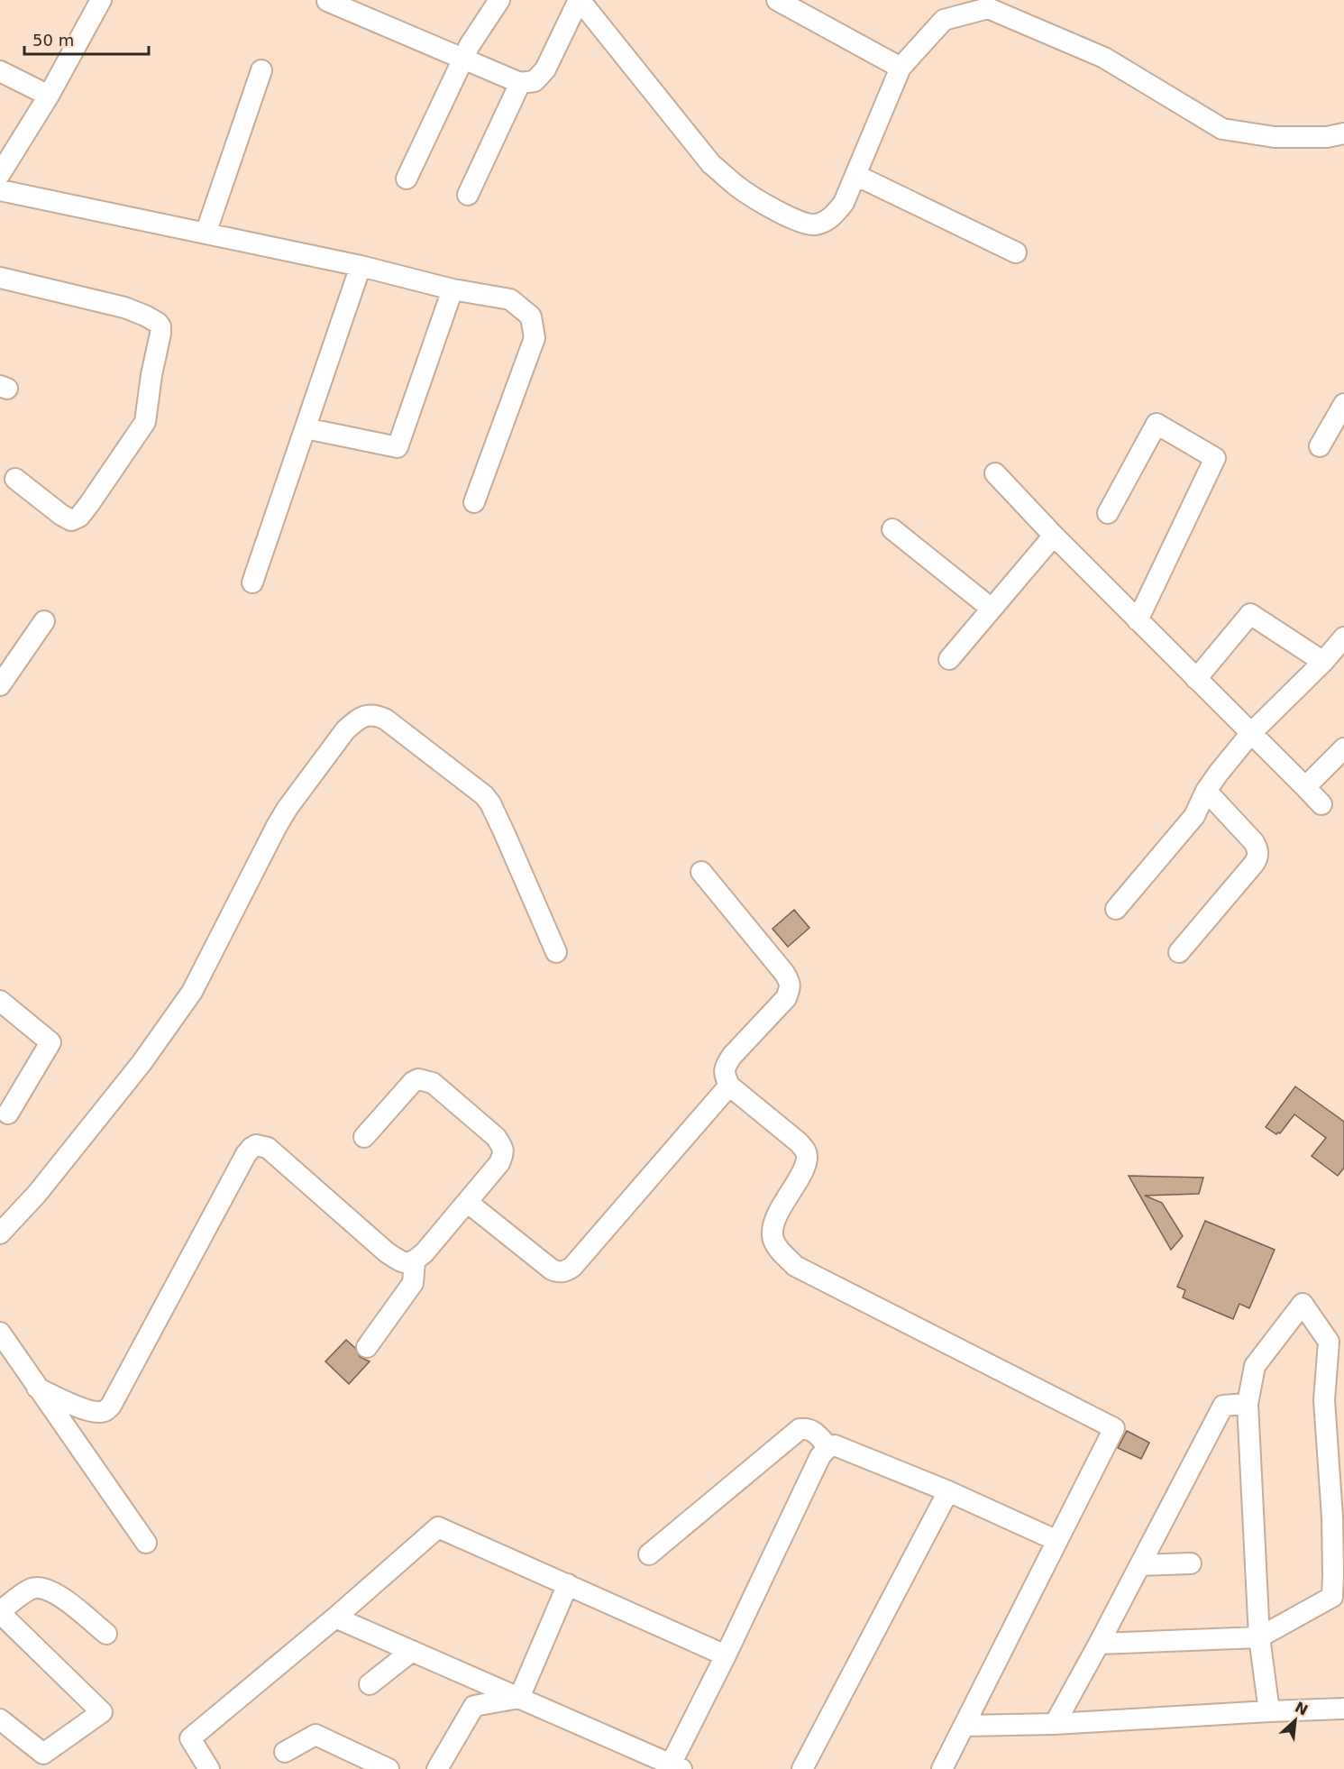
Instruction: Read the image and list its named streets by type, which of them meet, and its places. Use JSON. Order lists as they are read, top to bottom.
{
  "scale_bar": "50 m",
  "north": "top right"
}
